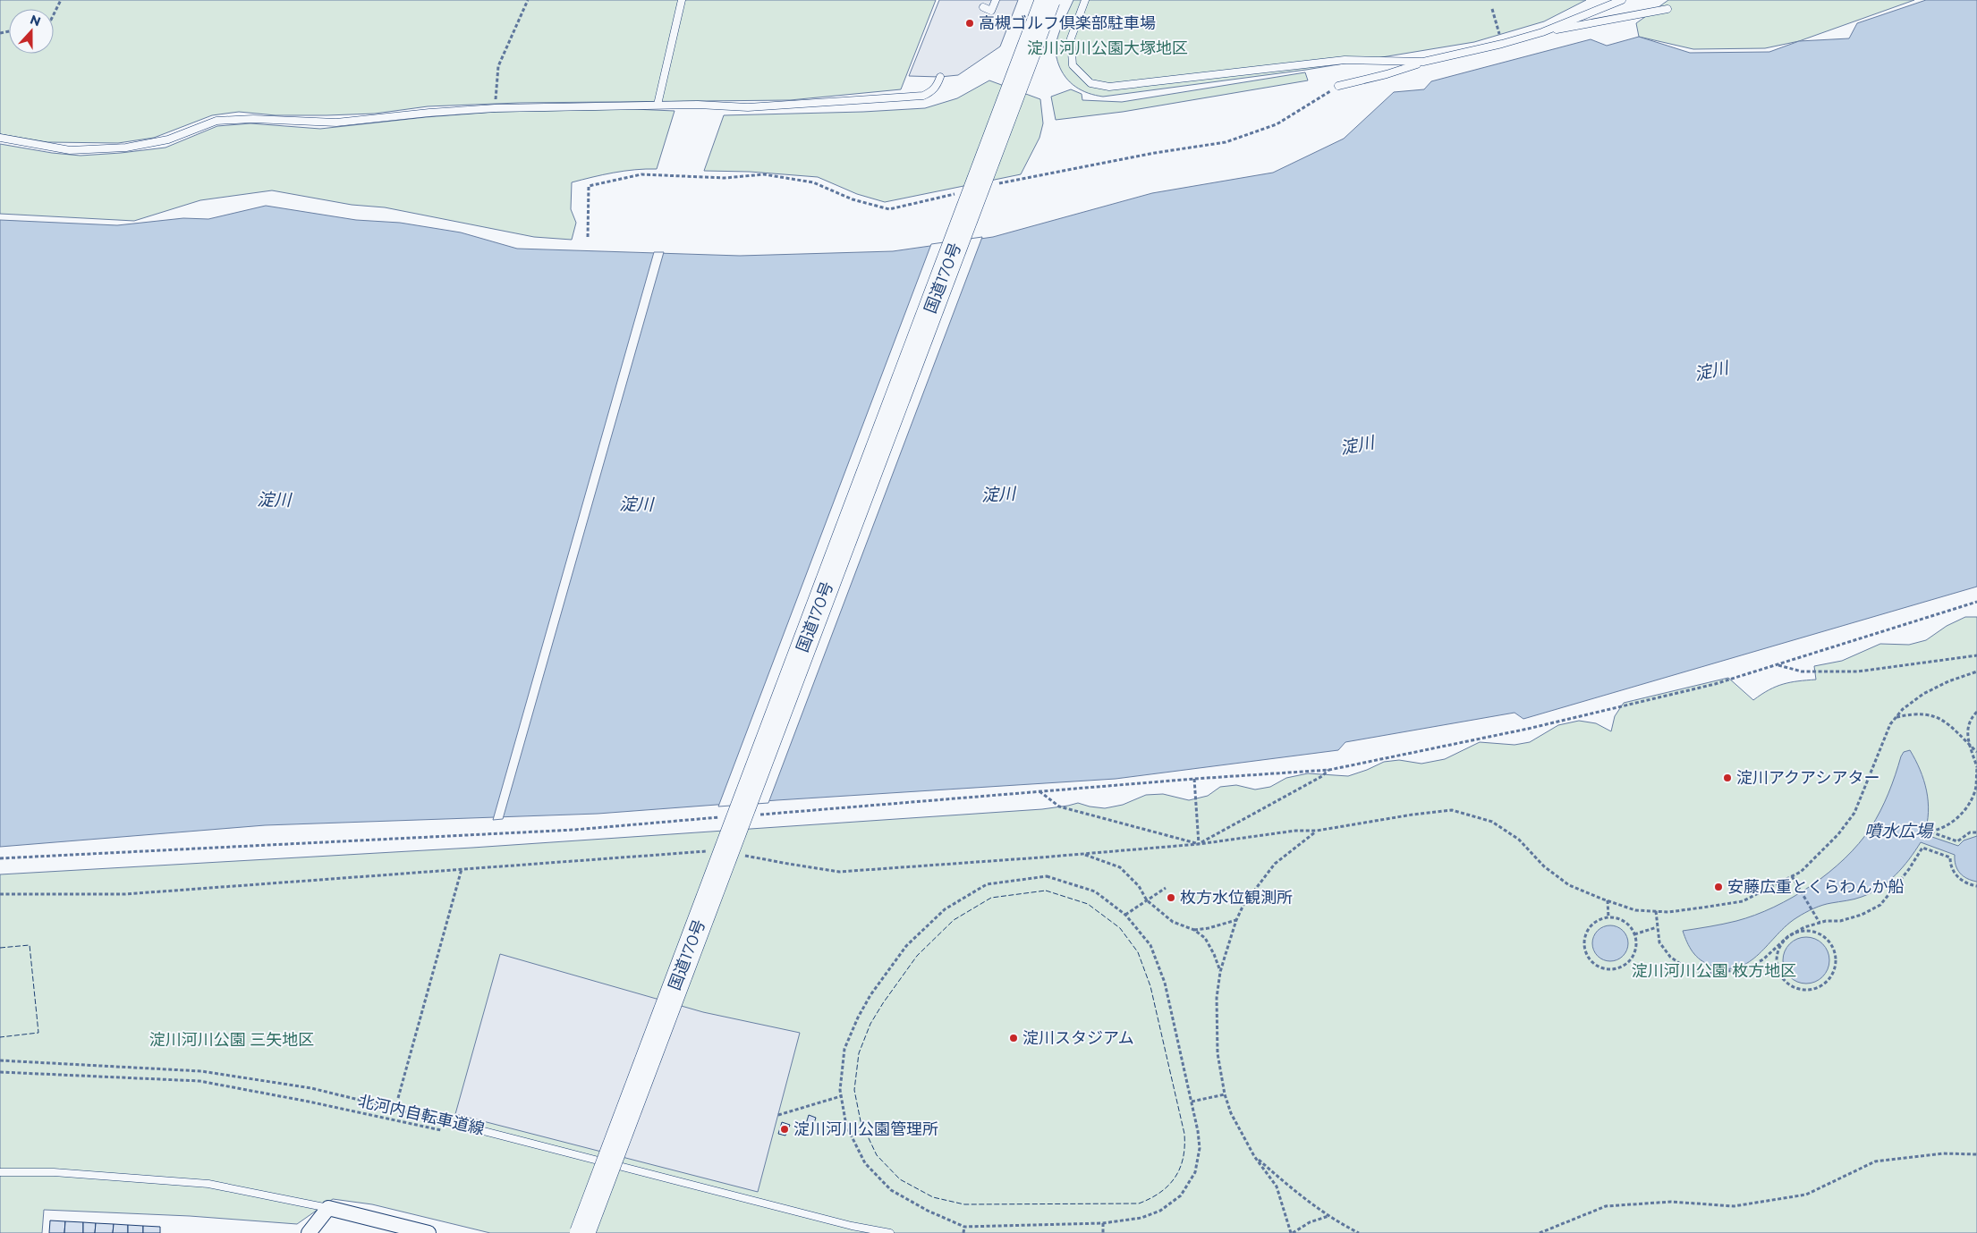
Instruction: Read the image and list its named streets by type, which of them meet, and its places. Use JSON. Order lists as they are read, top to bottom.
{
  "streets": {
    "highway": ["国道170号"],
    "path": ["北河内自転車道線"]
  },
  "water": ["淀川", "噴水広場"],
  "parks": ["淀川河川公園大塚地区", "淀川河川公園 枚方地区", "淀川河川公園 三矢地区"],
  "places": [
    "高槻ゴルフ倶楽部駐車場",
    "淀川アクアシアター",
    "安藤広重とくらわんか船",
    "枚方水位観測所",
    "淀川スタジアム",
    "淀川河川公園管理所"
  ],
  "north": "top"
}
